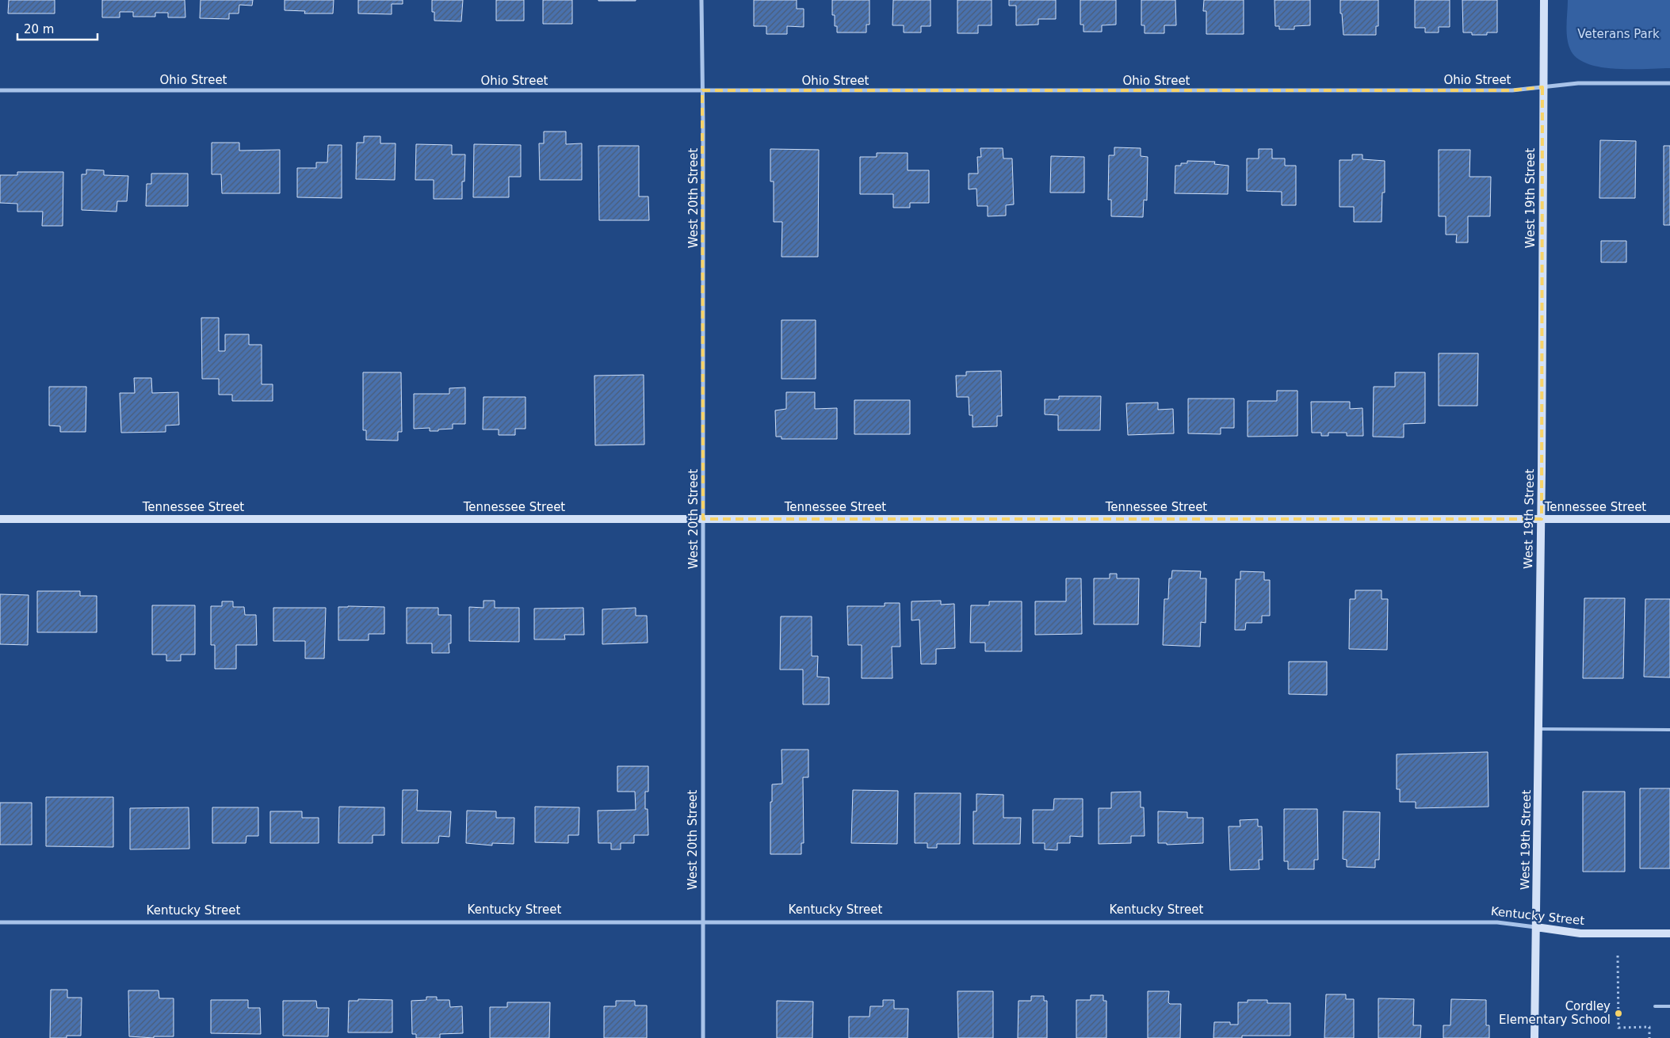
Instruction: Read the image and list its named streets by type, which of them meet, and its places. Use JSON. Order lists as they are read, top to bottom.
{
  "streets": {
    "street": [
      "Ohio Street",
      "West 20th Street",
      "West 19th Street",
      "Tennessee Street",
      "Kentucky Street"
    ]
  },
  "crossings": [
    ["Ohio Street", "West 20th Street"],
    ["Ohio Street", "West 19th Street"],
    ["West 20th Street", "Tennessee Street"],
    ["West 20th Street", "Kentucky Street"],
    ["West 19th Street", "Tennessee Street"],
    ["West 19th Street", "Kentucky Street"]
  ],
  "parks": ["Veterans Park"],
  "places": ["Cordley Elementary School"],
  "scale_bar": "20 m"
}
